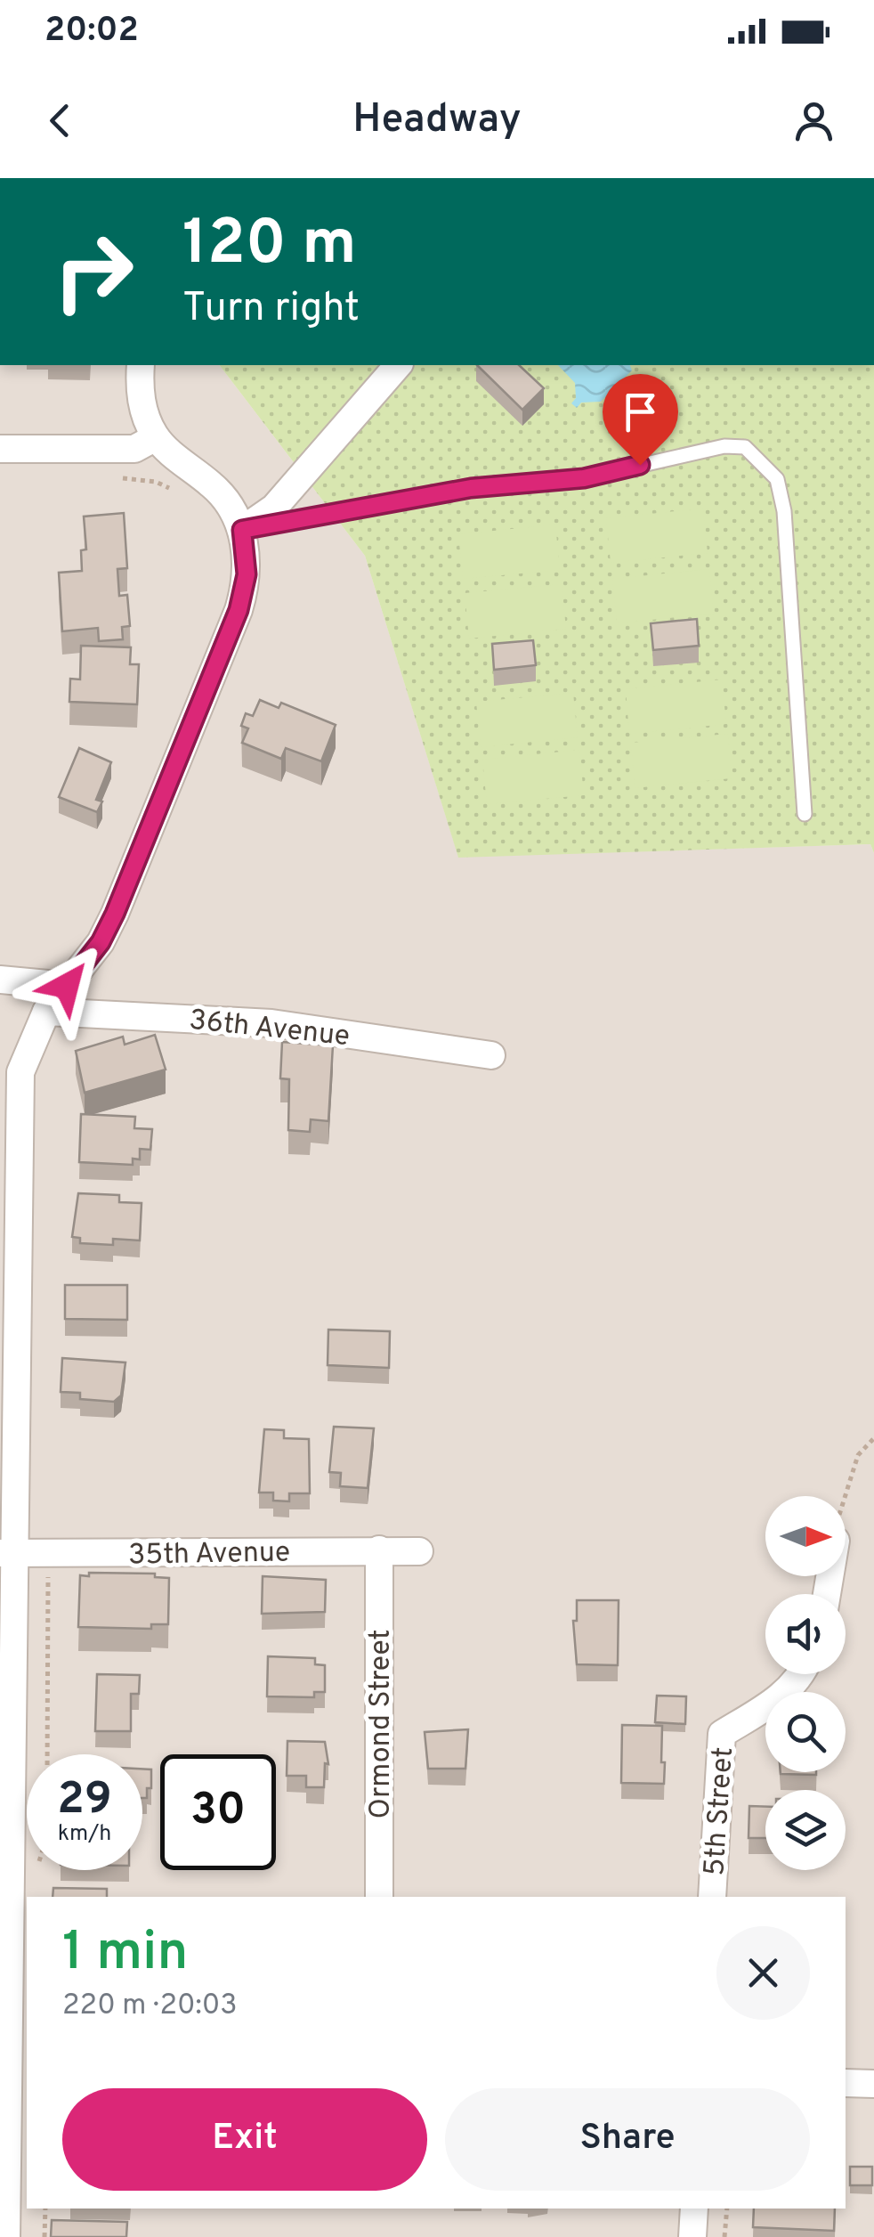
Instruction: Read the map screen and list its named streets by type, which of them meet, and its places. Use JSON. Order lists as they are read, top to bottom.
{
  "streets": {
    "street": [
      "36th Avenue",
      "35th Avenue",
      "Ormond Street",
      "5th Street"
    ]
  },
  "crossings": [
    ["35th Avenue", "Ormond Street"]
  ],
  "north": "right",
  "page": {
    "status": "20:02",
    "header": "Headway",
    "turn": ["120 m", "Turn right"],
    "speed": "29 km/h",
    "limit": "30",
    "heading": ["1 min", "220 m · 20:03"],
    "buttons": ["Exit", "Share"]
  }
}
